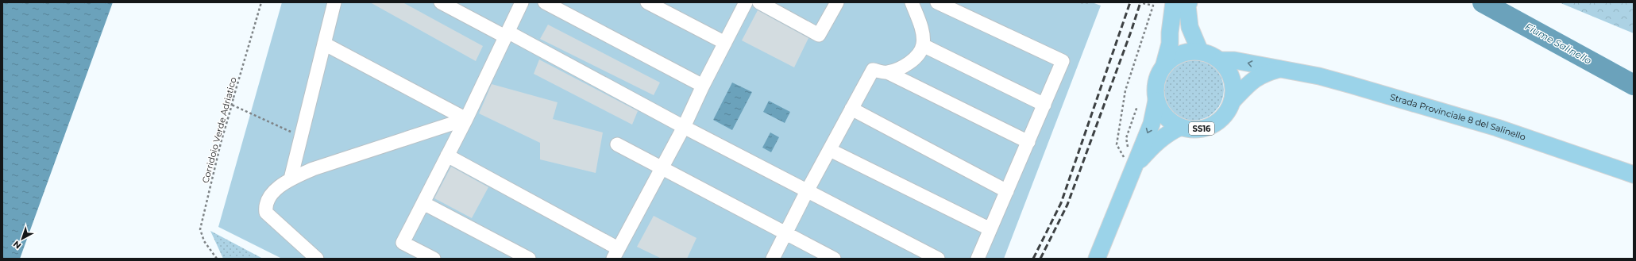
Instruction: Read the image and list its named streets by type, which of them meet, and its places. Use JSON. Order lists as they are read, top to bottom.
{
  "streets": {
    "main road": ["Strada Provinciale 8 del Salinello", "SS16"],
    "path": ["Corridoio Verde Adriatico"]
  },
  "crossings": [
    ["Strada Provinciale 8 del Salinello", "SS16"]
  ],
  "water": ["Fiume Salinello"],
  "north": "bottom left"
}
